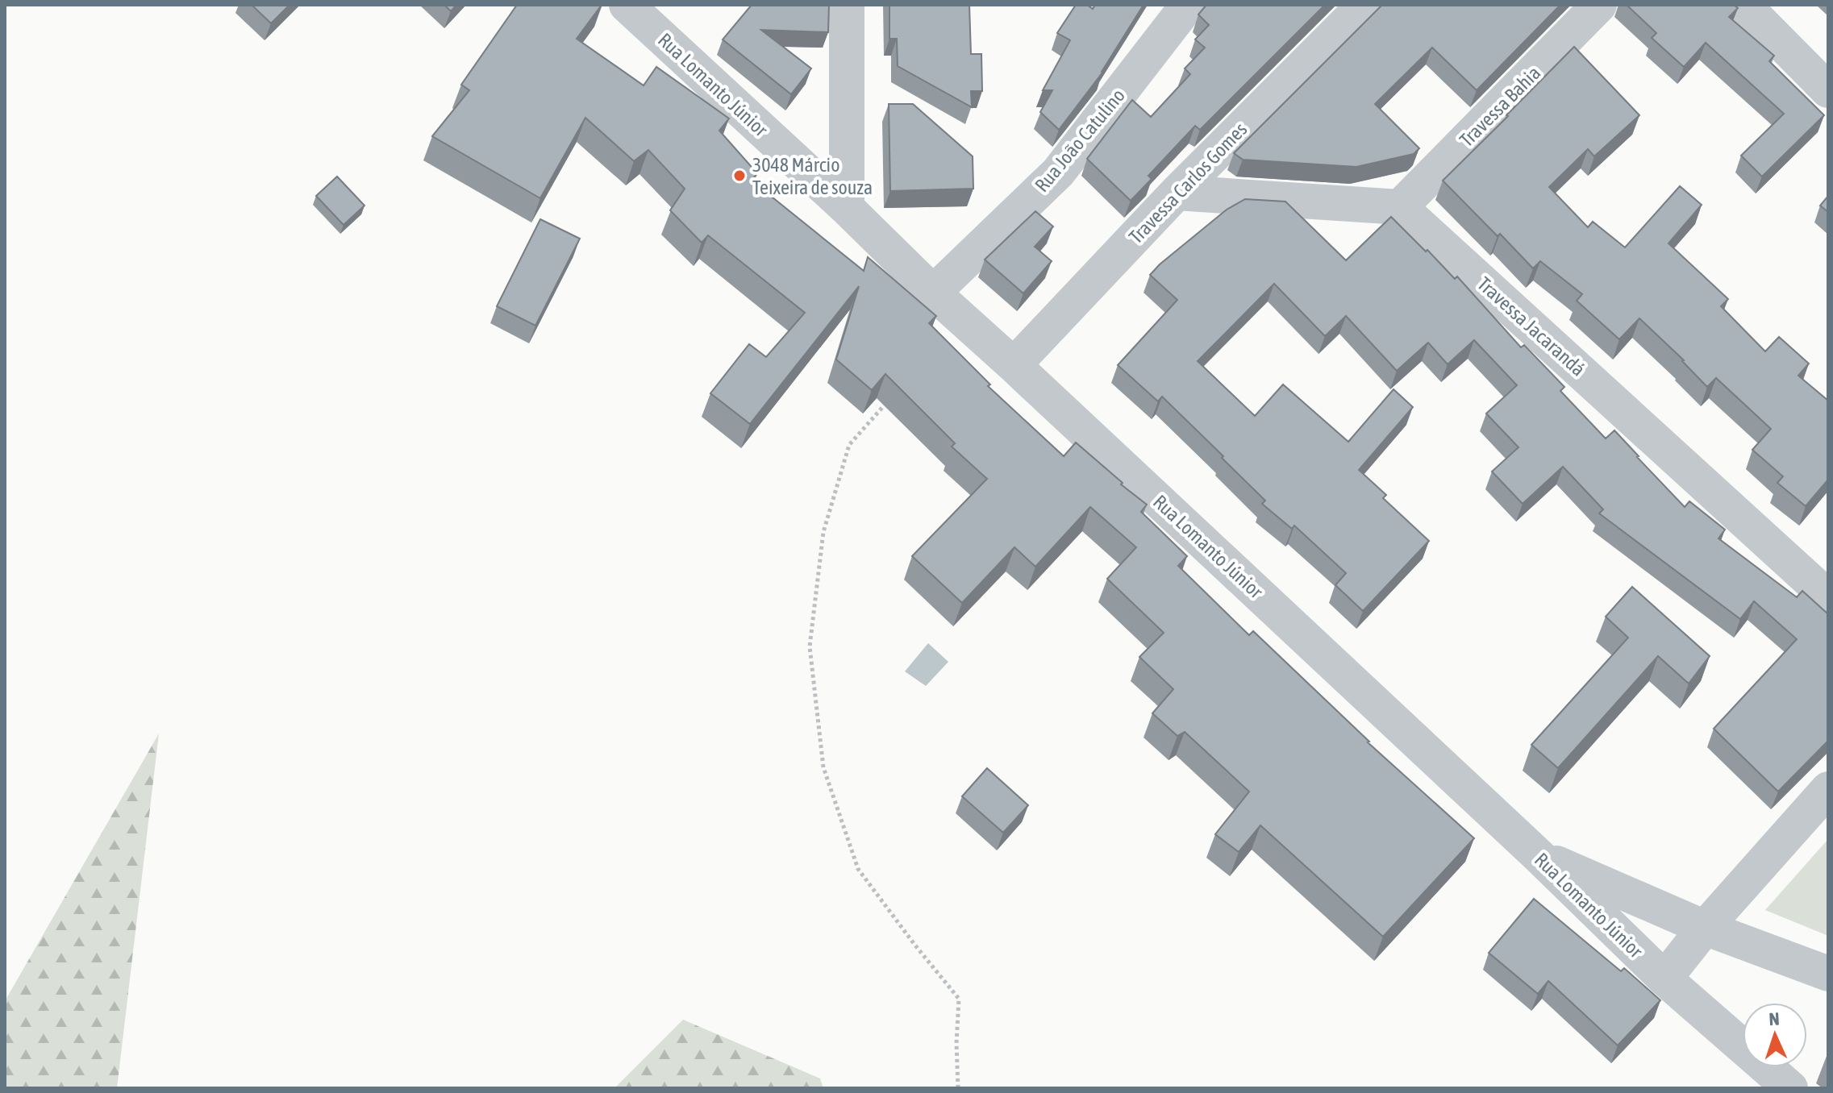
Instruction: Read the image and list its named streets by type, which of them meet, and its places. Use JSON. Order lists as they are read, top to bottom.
{
  "streets": {
    "street": [
      "Rua Lomanto Júnior",
      "Travessa Bahia",
      "Rua João Catulino",
      "Travessa Carlos Gomes",
      "Travessa Jacarandá"
    ]
  },
  "crossings": [
    ["Rua Lomanto Júnior", "Rua João Catulino"],
    ["Rua Lomanto Júnior", "Travessa Carlos Gomes"],
    ["Travessa Bahia", "Travessa Jacarandá"]
  ],
  "places": ["3048 Márcio Teixeira de souza"],
  "north": "top"
}
